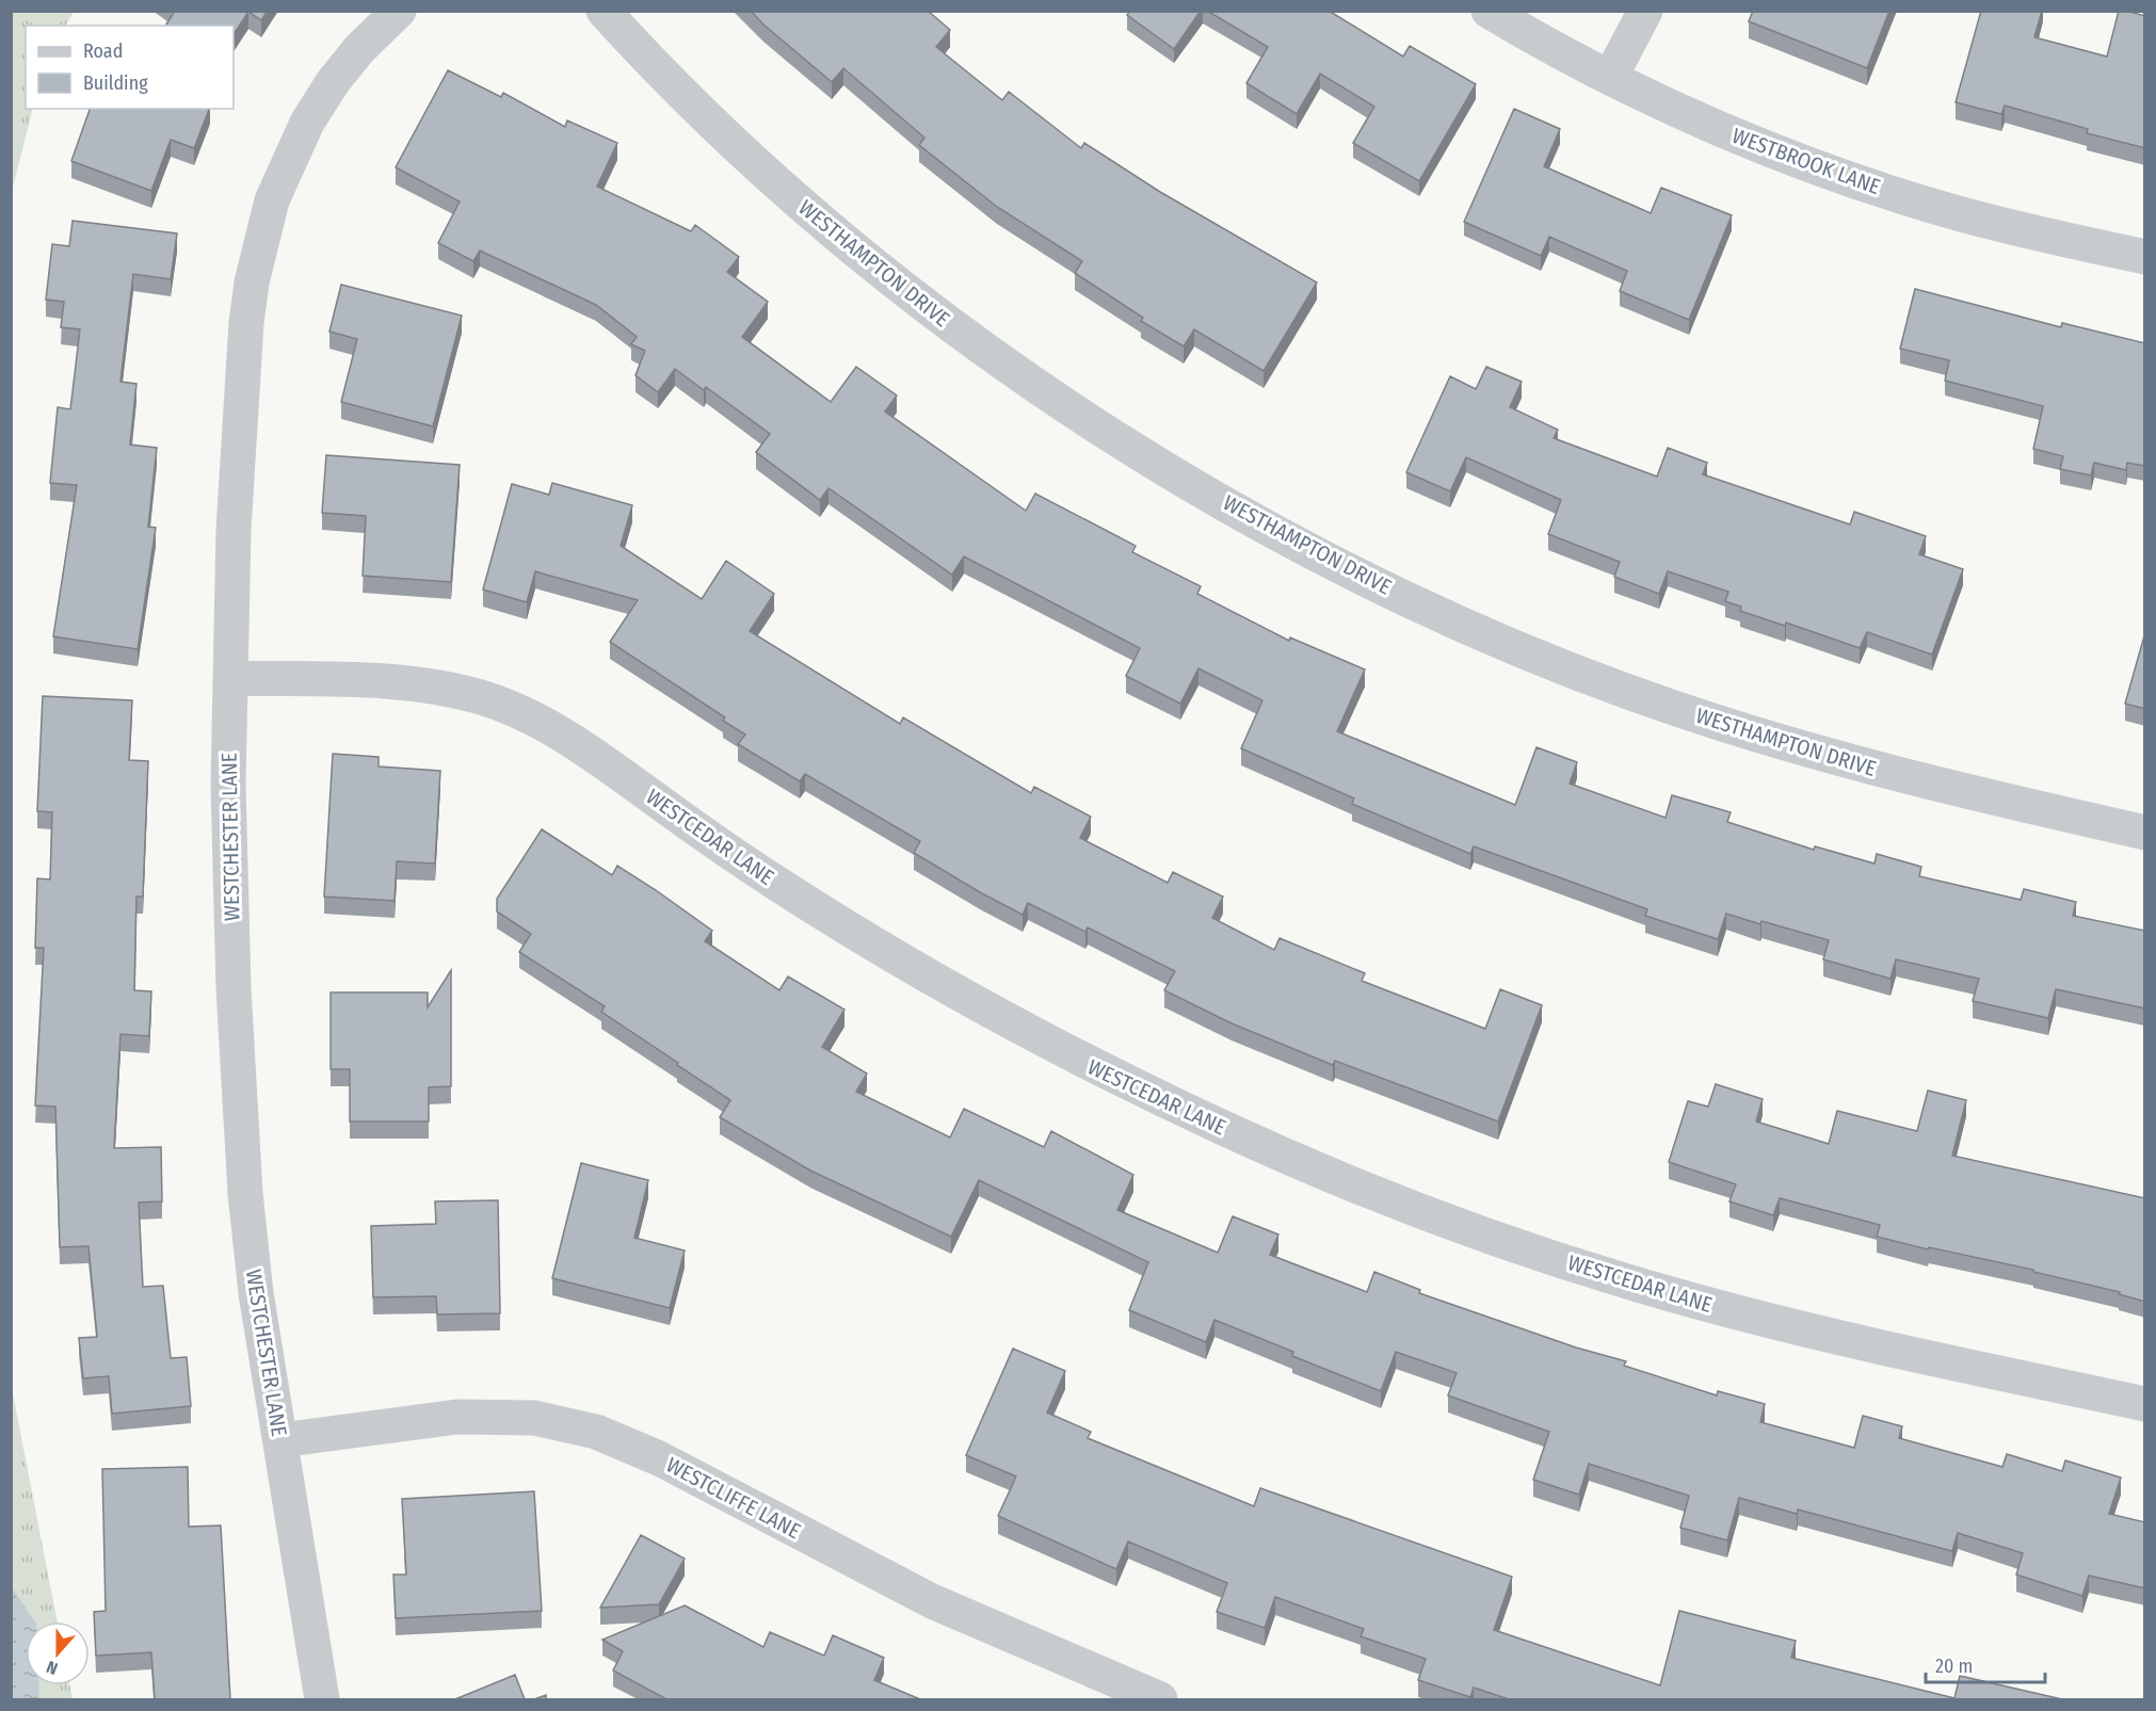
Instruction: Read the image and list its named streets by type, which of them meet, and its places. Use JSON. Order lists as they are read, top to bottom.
{
  "streets": {
    "street": [
      "WESTBROOK LANE",
      "WESTHAMPTON DRIVE",
      "WESTCHESTER LANE",
      "WESTCEDAR LANE",
      "WESTCLIFFE LANE"
    ]
  },
  "crossings": [
    ["WESTCHESTER LANE", "WESTCEDAR LANE"],
    ["WESTCHESTER LANE", "WESTCLIFFE LANE"]
  ],
  "legend": ["Road", "Building"],
  "scale_bar": "20 m",
  "north": "bottom"
}
